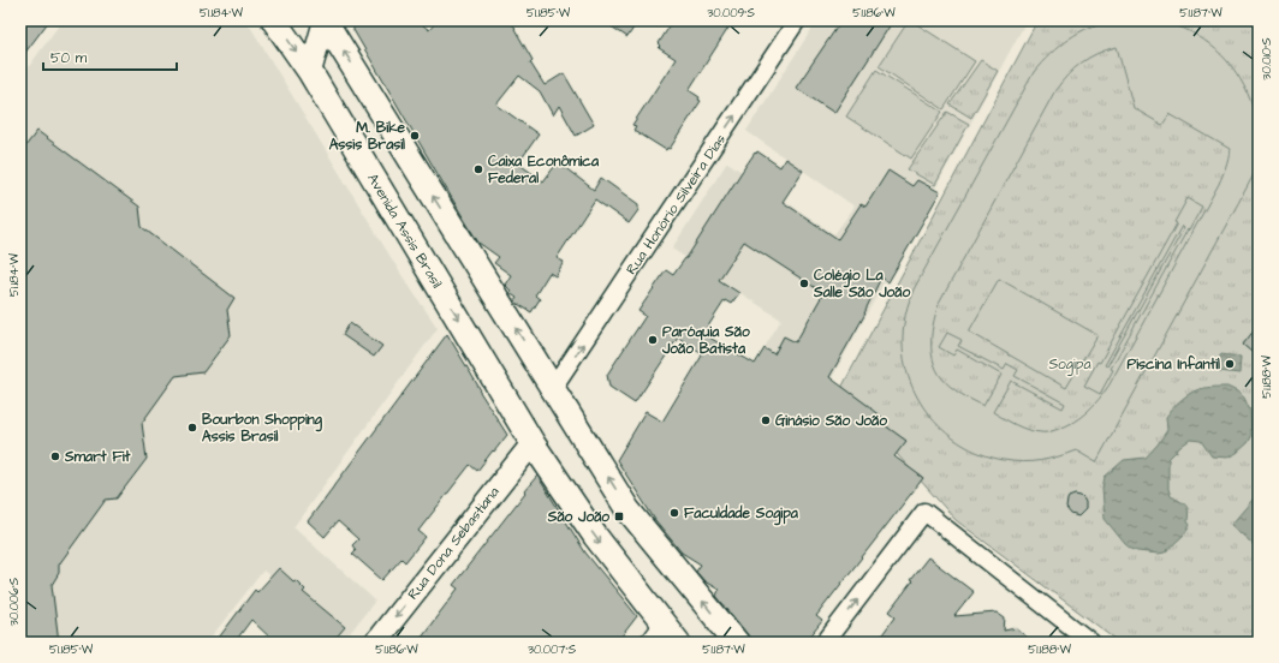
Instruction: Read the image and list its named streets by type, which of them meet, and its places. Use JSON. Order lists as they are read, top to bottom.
{
  "streets": {
    "main road": ["Avenida Assis Brasil"],
    "street": ["Rua Honório Silveira Dias", "Rua Dona Sebastiana"]
  },
  "crossings": [
    ["Avenida Assis Brasil", "Rua Dona Sebastiana"]
  ],
  "one_way": ["Rua Honório Silveira Dias", "Rua Dona Sebastiana"],
  "parks": ["Sogipa"],
  "places": {
    "other": [
      "M. Bike Assis Brasil",
      "Caixa Econômica Federal",
      "Colégio La Salle São João",
      "Paróquia São João Batista",
      "Piscina Infantil",
      "Ginásio São João",
      "Bourbon Shopping Assis Brasil",
      "Smart Fit",
      "Faculdade Sogipa"
    ],
    "transit": ["São João"]
  },
  "scale_bar": "50 m",
  "coordinates": [
    "51.184°W",
    "51.185°W",
    "30.009°S",
    "51.186°W",
    "51.187°W",
    "30.010°S",
    "51.188°W",
    "30.006°S",
    "30.007°S"
  ]
}
